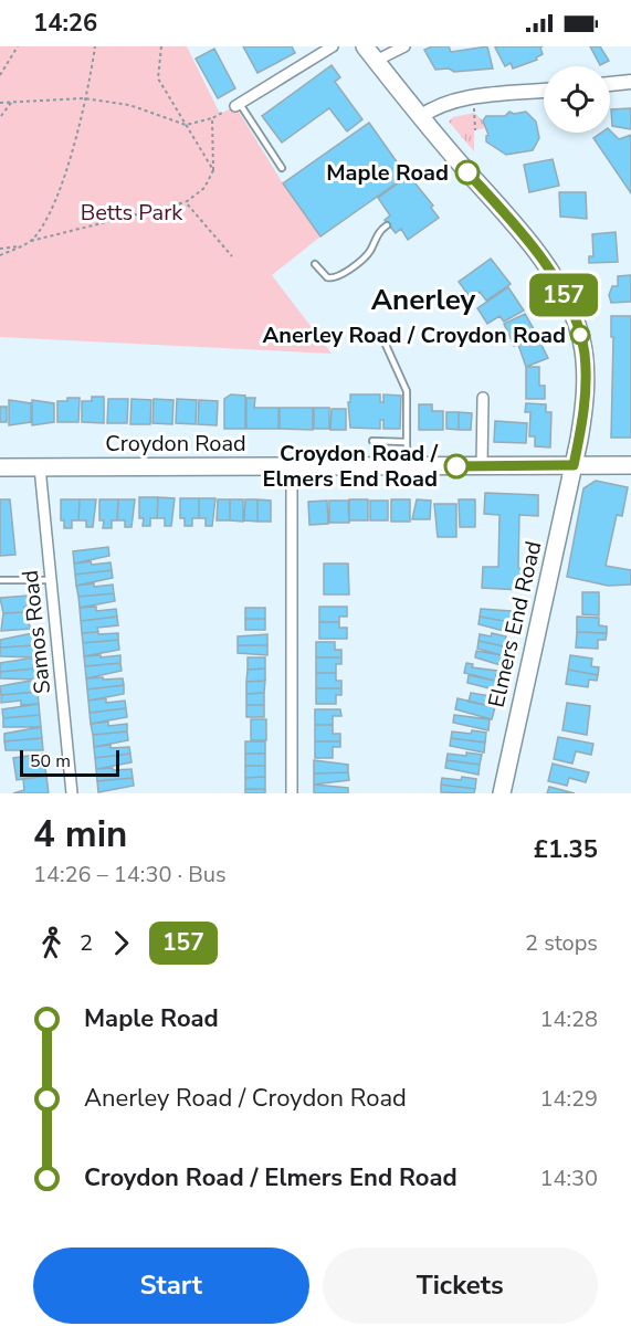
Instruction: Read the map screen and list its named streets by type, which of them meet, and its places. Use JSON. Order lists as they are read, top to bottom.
{
  "streets": {
    "main road": ["Croydon Road", "Elmers End Road"],
    "street": ["Samos Road"]
  },
  "crossings": [
    ["Croydon Road", "Elmers End Road"],
    ["Croydon Road", "Samos Road"]
  ],
  "districts": ["Anerley"],
  "parks": ["Betts Park"],
  "places": ["Maple Road", "Anerley Road / Croydon Road", "Croydon Road / Elmers End Road"],
  "lines": ["bus line 157"],
  "scale_bar": "50 m",
  "page": {
    "status": "14:26",
    "on_map": "157",
    "scale": "50 m",
    "heading": ["4 min", "14:26 – 14:30 · Bus", "£1.35"],
    "legs": ["2", "157", "2 stops"],
    "list": [
      {
        "name": "Maple Road",
        "value": "14:28"
      },
      {
        "name": "Anerley Road / Croydon Road",
        "value": "14:29"
      },
      {
        "name": "Croydon Road / Elmers End Road",
        "value": "14:30"
      }
    ],
    "buttons": ["Start", "Tickets"]
  }
}
